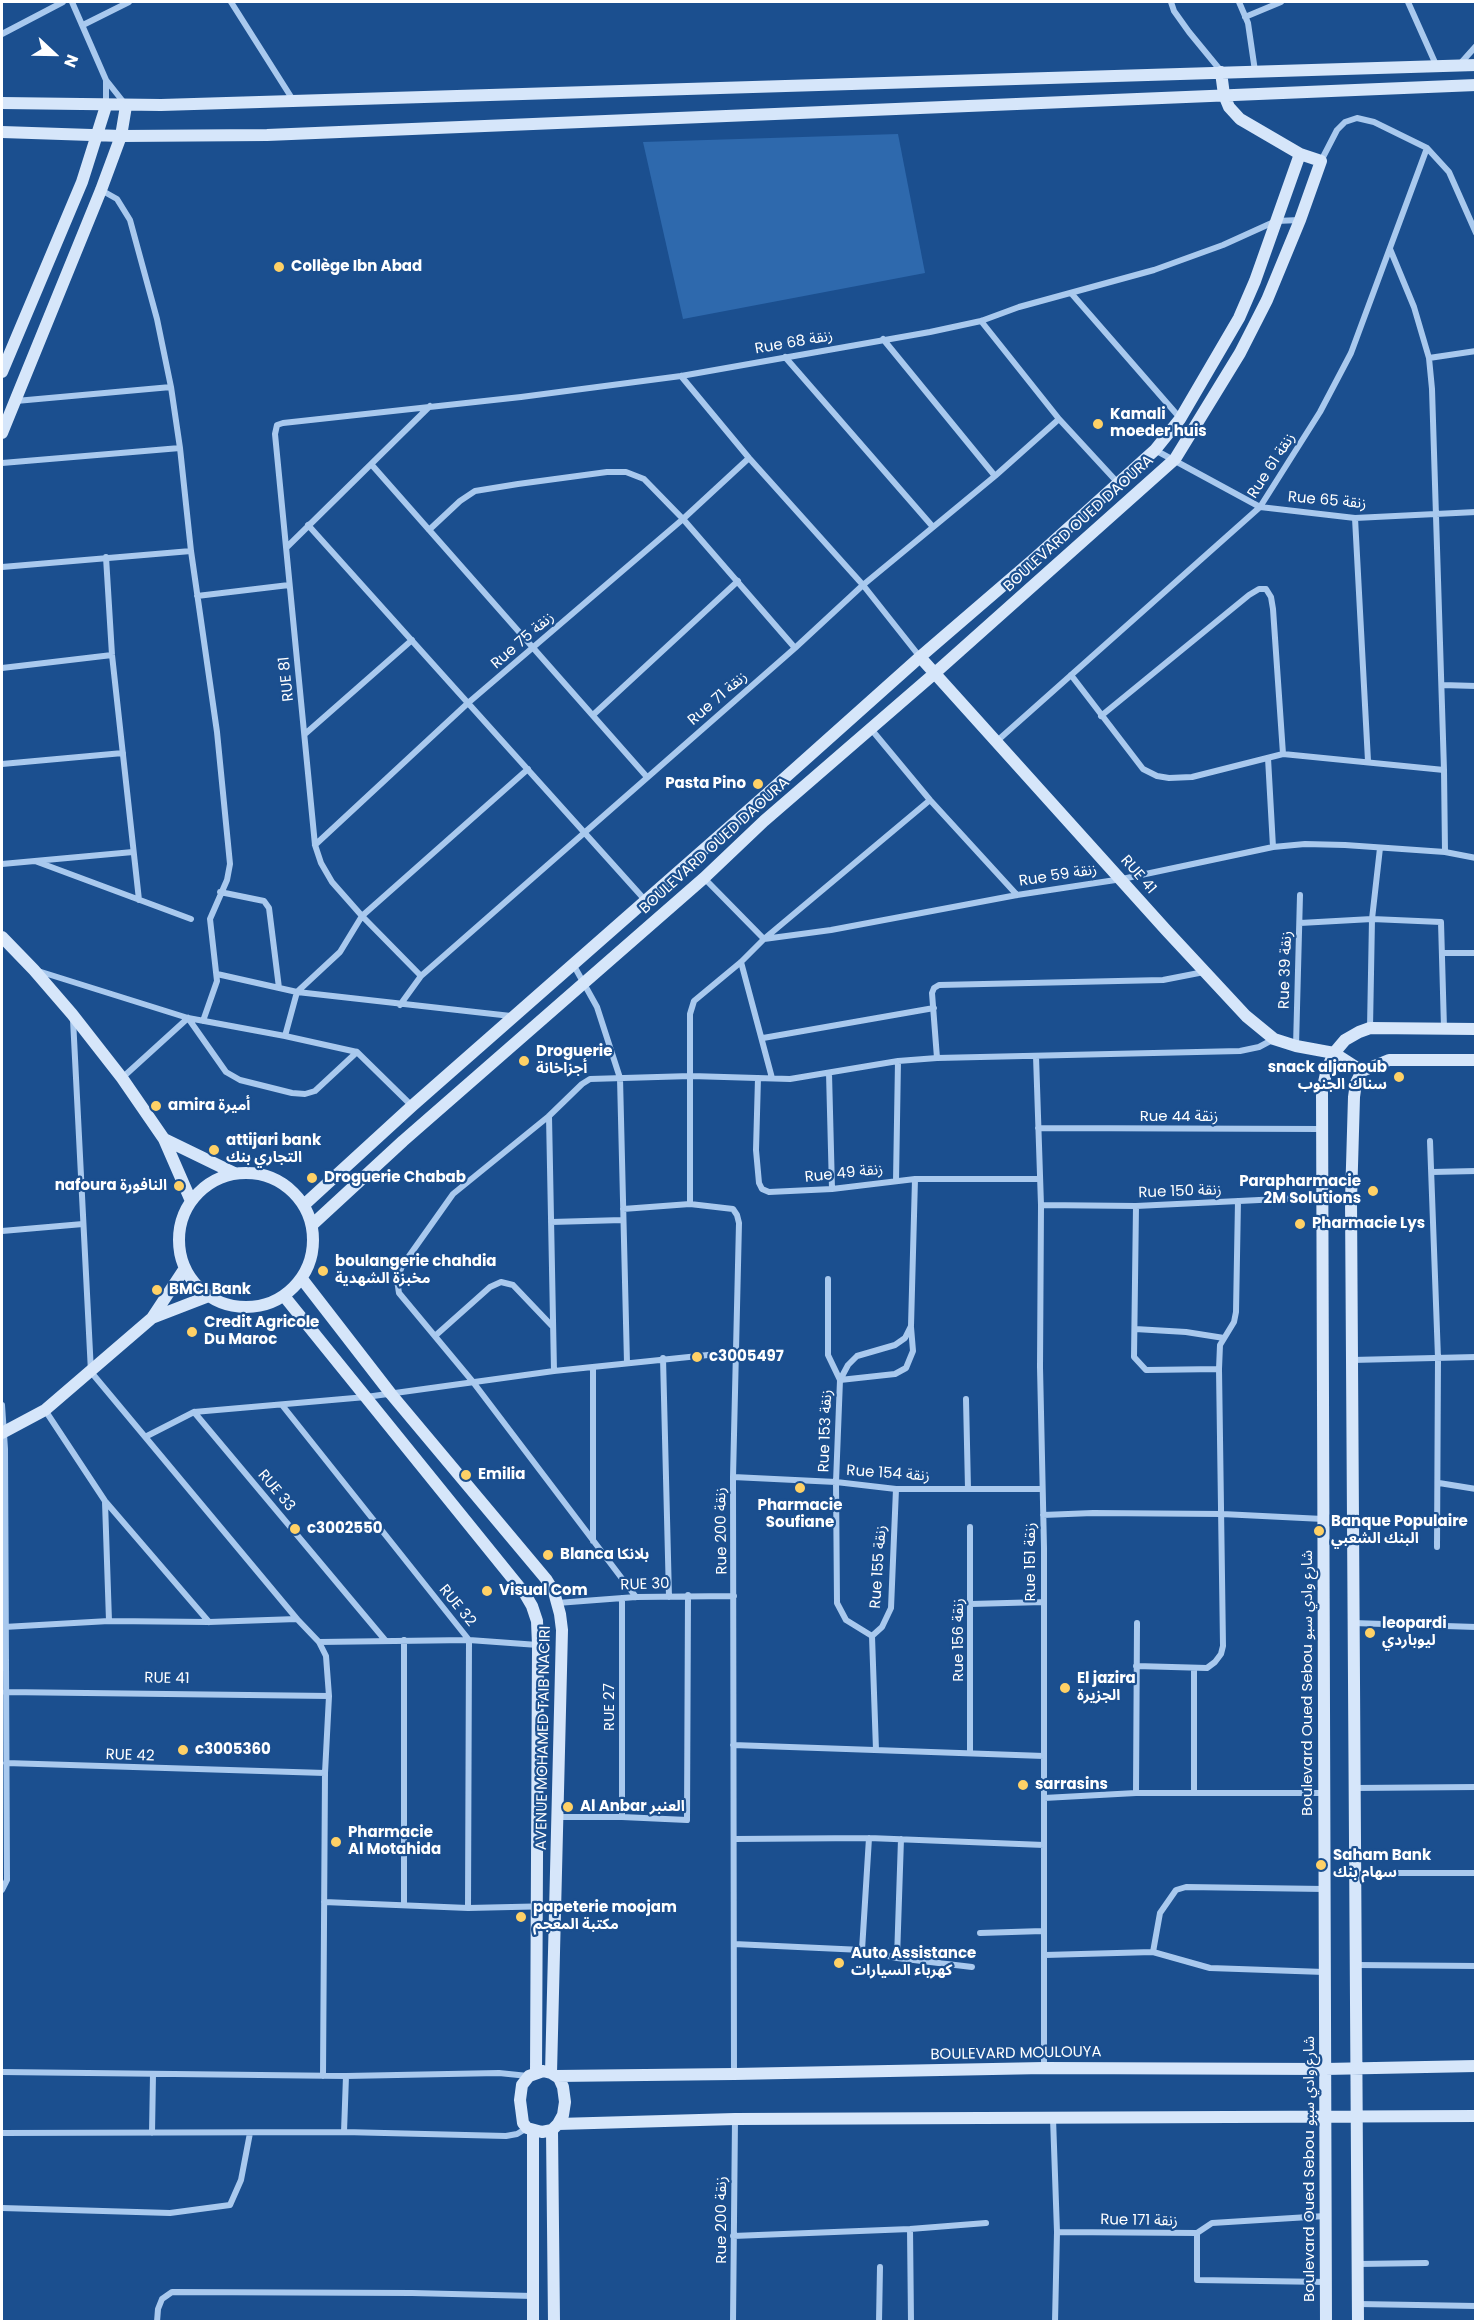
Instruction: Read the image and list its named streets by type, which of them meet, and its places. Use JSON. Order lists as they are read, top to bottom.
{
  "streets": {
    "street": [
      "Rue 68 زنقة",
      "Rue 61 زنقة",
      "Rue 65 زنقة",
      "BOULEVARD OUED DAOURA",
      "Rue 75 زنقة",
      "RUE 81",
      "Rue 71 زنقة",
      "RUE 41",
      "Rue 59 زنقة",
      "Rue 39 زنقة",
      "Rue 44 زنقة",
      "Rue 49 زنقة",
      "Rue 150 زنقة",
      "Rue 153 زنقة",
      "Rue 154 زنقة",
      "RUE 33",
      "Rue 200 زنقة",
      "Rue 151 زنقة",
      "Rue 155 زنقة",
      "RUE 30",
      "RUE 32",
      "Rue 156 زنقة",
      "Boulevard Oued Sebou شارع وادي سبو",
      "RUE 27",
      "AVENUE MOHAMED TAIB NACIRI",
      "RUE 42",
      "BOULEVARD MOULOUYA",
      "Rue 171 زنقة"
    ]
  },
  "crossings": [
    ["Rue 68 زنقة", "BOULEVARD OUED DAOURA"],
    ["Rue 68 زنقة", "RUE 81"],
    ["Rue 61 زنقة", "Rue 65 زنقة"],
    ["Rue 61 زنقة", "RUE 41"],
    ["Rue 65 زنقة", "BOULEVARD OUED DAOURA"],
    ["BOULEVARD OUED DAOURA", "RUE 41"],
    ["BOULEVARD OUED DAOURA", "AVENUE MOHAMED TAIB NACIRI"],
    ["Rue 75 زنقة", "RUE 81"],
    ["RUE 81", "Rue 71 زنقة"],
    ["RUE 41", "Rue 59 زنقة"],
    ["RUE 41", "Rue 39 زنقة"],
    ["RUE 41", "Boulevard Oued Sebou شارع وادي سبو"],
    ["Rue 44 زنقة", "Rue 151 زنقة"],
    ["Rue 44 زنقة", "Boulevard Oued Sebou شارع وادي سبو"],
    ["Rue 49 زنقة", "Rue 151 زنقة"],
    ["Rue 150 زنقة", "Rue 151 زنقة"],
    ["Rue 150 زنقة", "Boulevard Oued Sebou شارع وادي سبو"],
    ["Rue 153 زنقة", "Rue 154 زنقة"],
    ["Rue 153 زنقة", "Rue 155 زنقة"],
    ["Rue 154 زنقة", "Rue 200 زنقة"],
    ["Rue 154 زنقة", "Rue 151 زنقة"],
    ["Rue 154 زنقة", "Rue 155 زنقة"],
    ["Rue 200 زنقة", "RUE 30"],
    ["Rue 200 زنقة", "BOULEVARD MOULOUYA"],
    ["Rue 151 زنقة", "BOULEVARD MOULOUYA"],
    ["RUE 30", "RUE 27"],
    ["RUE 30", "AVENUE MOHAMED TAIB NACIRI"],
    ["Boulevard Oued Sebou شارع وادي سبو", "BOULEVARD MOULOUYA"],
    ["Boulevard Oued Sebou شارع وادي سبو", "Rue 171 زنقة"],
    ["AVENUE MOHAMED TAIB NACIRI", "BOULEVARD MOULOUYA"]
  ],
  "places": [
    "Collège Ibn Abad",
    "Kamali moeder huis",
    "Pasta Pino",
    "Droguerie أجزاخانة",
    "snack aljanoub سناك الجنوب",
    "amira أميرة",
    "attijari bank التجاري بنك",
    "Droguerie Chabab",
    "nafoura النافورة",
    "Parapharmacie 2M Solutions",
    "Pharmacie Lys",
    "boulangerie chahdia مخبزة الشهدية",
    "BMCI Bank",
    "Credit Agricole Du Maroc",
    "c3005497",
    "Emilia",
    "Pharmacie Soufiane",
    "c3002550",
    "Banque Populaire البنك الشعبي",
    "Blanca بلانكا",
    "Visual Com",
    "leopardi ليوباردي",
    "El jazira الجزيرة",
    "c3005360",
    "sarrasins",
    "Al Anbar العنبر",
    "Pharmacie Al Motahida",
    "Saham Bank سهام بنك",
    "papeterie moojam مكتبة المعجم",
    "Auto Assistance كهرباء السيارات"
  ],
  "north": "right"
}
